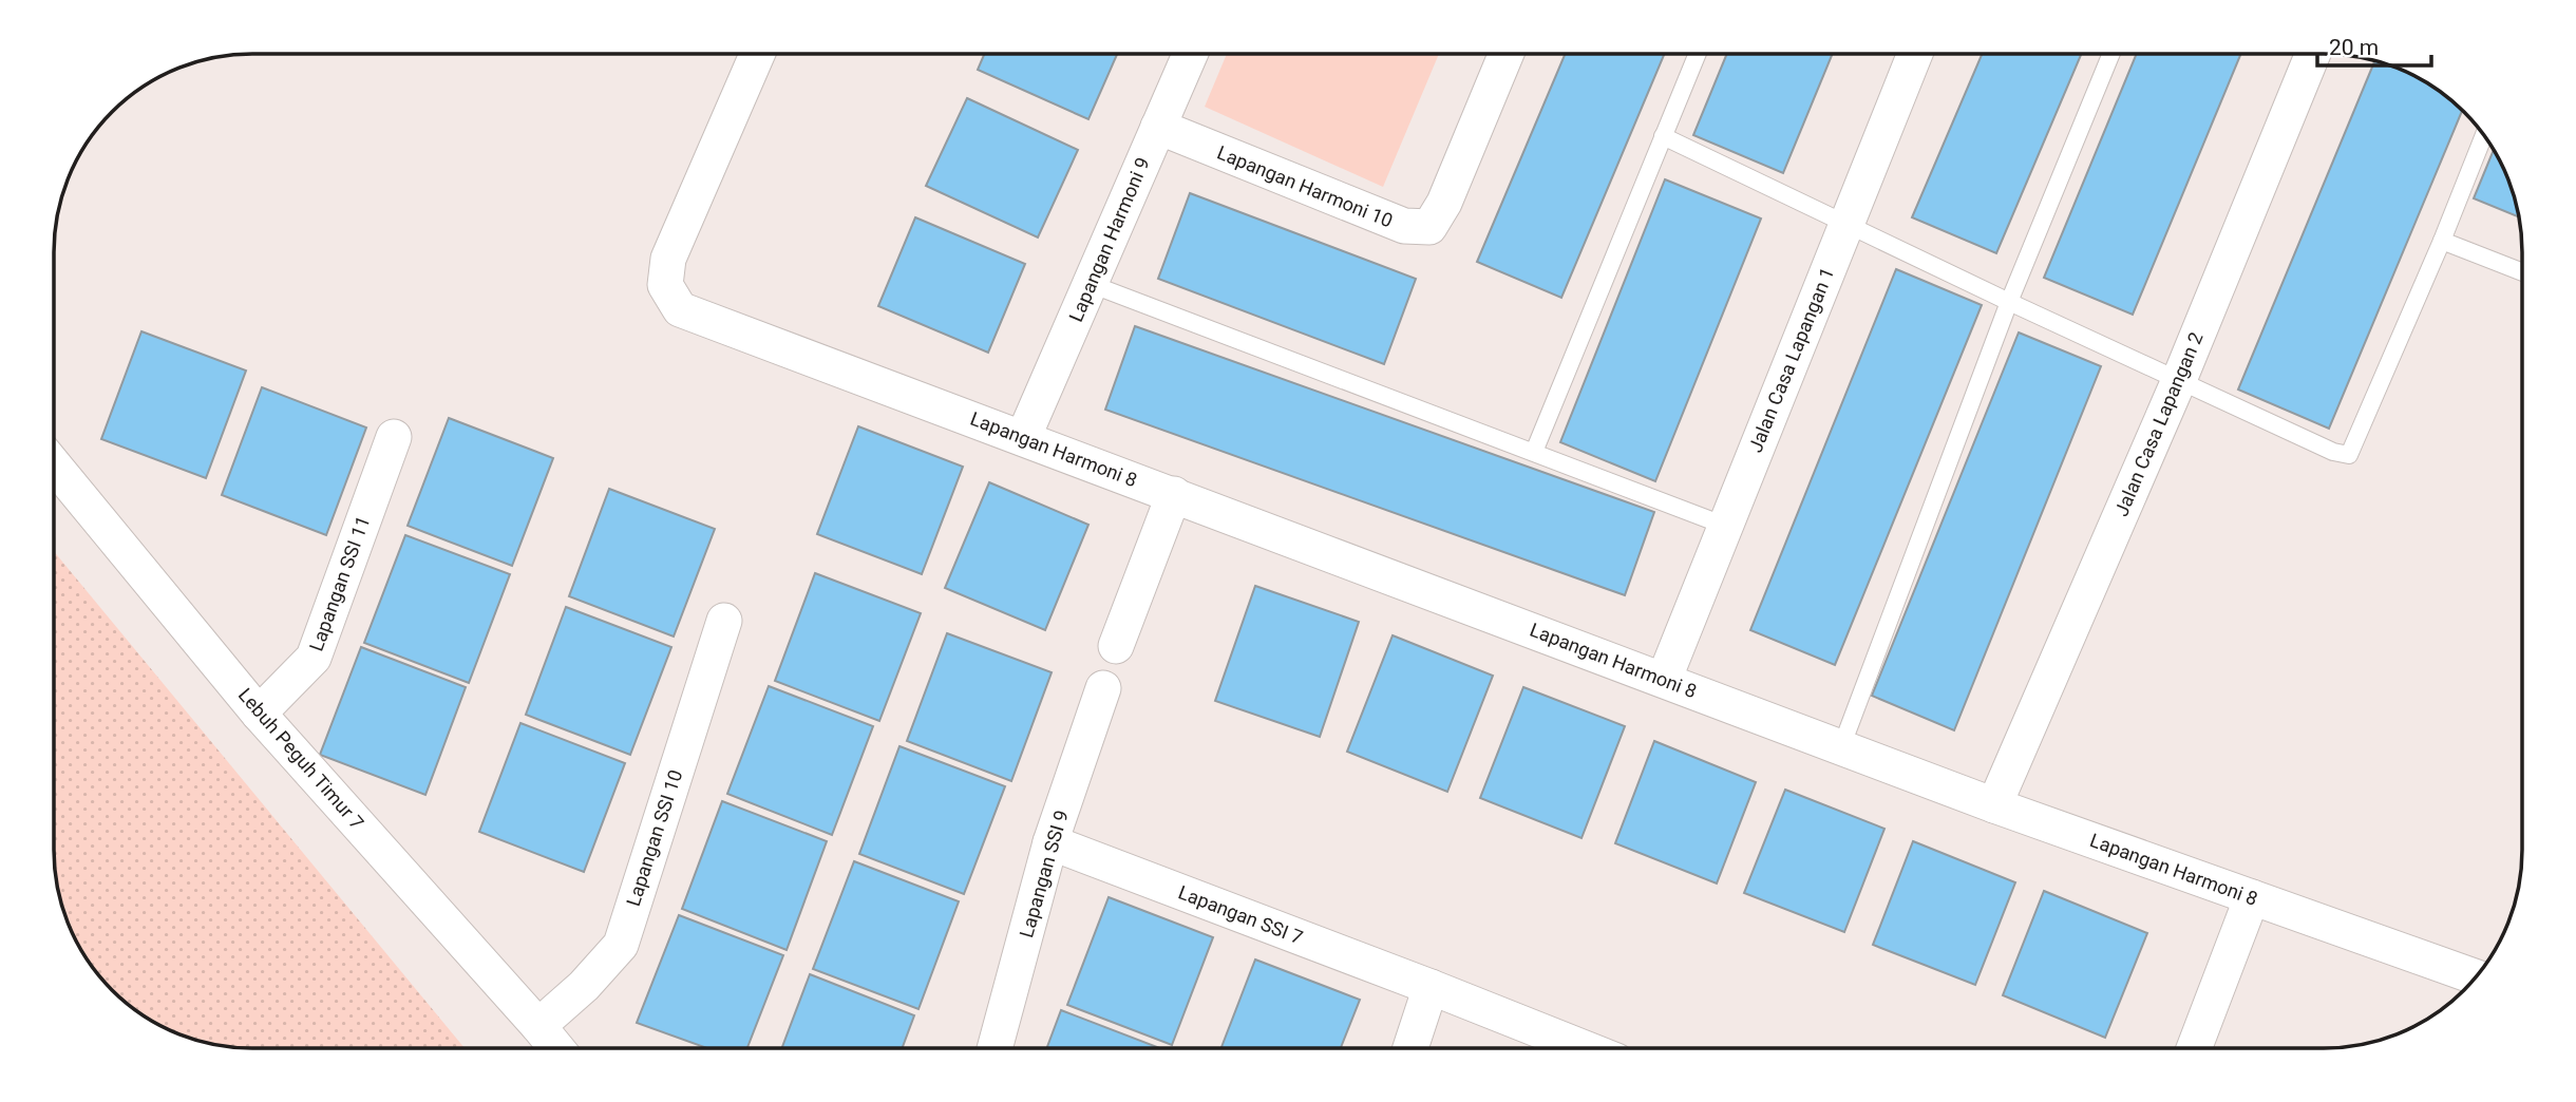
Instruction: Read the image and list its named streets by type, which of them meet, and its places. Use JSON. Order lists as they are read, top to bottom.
{
  "streets": {
    "street": [
      "Lapangan Harmoni 10",
      "Lapangan Harmoni 9",
      "Jalan Casa Lapangan 1",
      "Jalan Casa Lapangan 2",
      "Lapangan Harmoni 8",
      "Lapangan SSI 11",
      "Lebuh Peguh Timur 7",
      "Lapangan SSI 10",
      "Lapangan SSI 9",
      "Lapangan SSI 7"
    ]
  },
  "crossings": [
    ["Lapangan Harmoni 10", "Lapangan Harmoni 9"],
    ["Lapangan Harmoni 9", "Lapangan Harmoni 8"],
    ["Jalan Casa Lapangan 1", "Lapangan Harmoni 8"],
    ["Jalan Casa Lapangan 2", "Lapangan Harmoni 8"],
    ["Lapangan SSI 11", "Lebuh Peguh Timur 7"],
    ["Lebuh Peguh Timur 7", "Lapangan SSI 10"],
    ["Lapangan SSI 9", "Lapangan SSI 7"]
  ],
  "scale_bar": "20 m"
}
